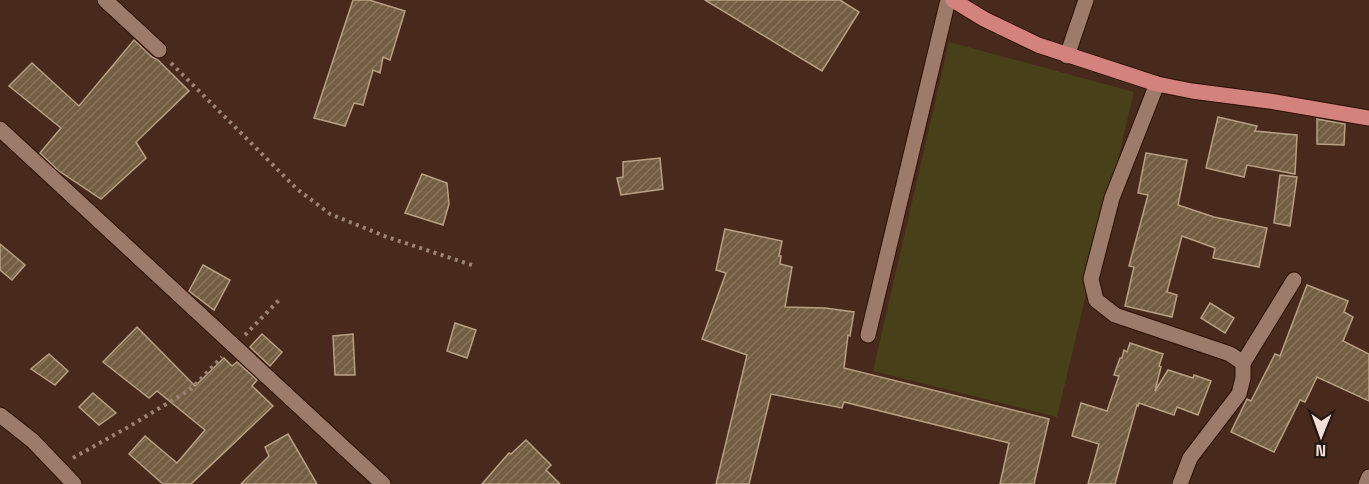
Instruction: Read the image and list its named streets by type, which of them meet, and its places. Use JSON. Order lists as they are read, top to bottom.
{
  "north": "bottom"
}
